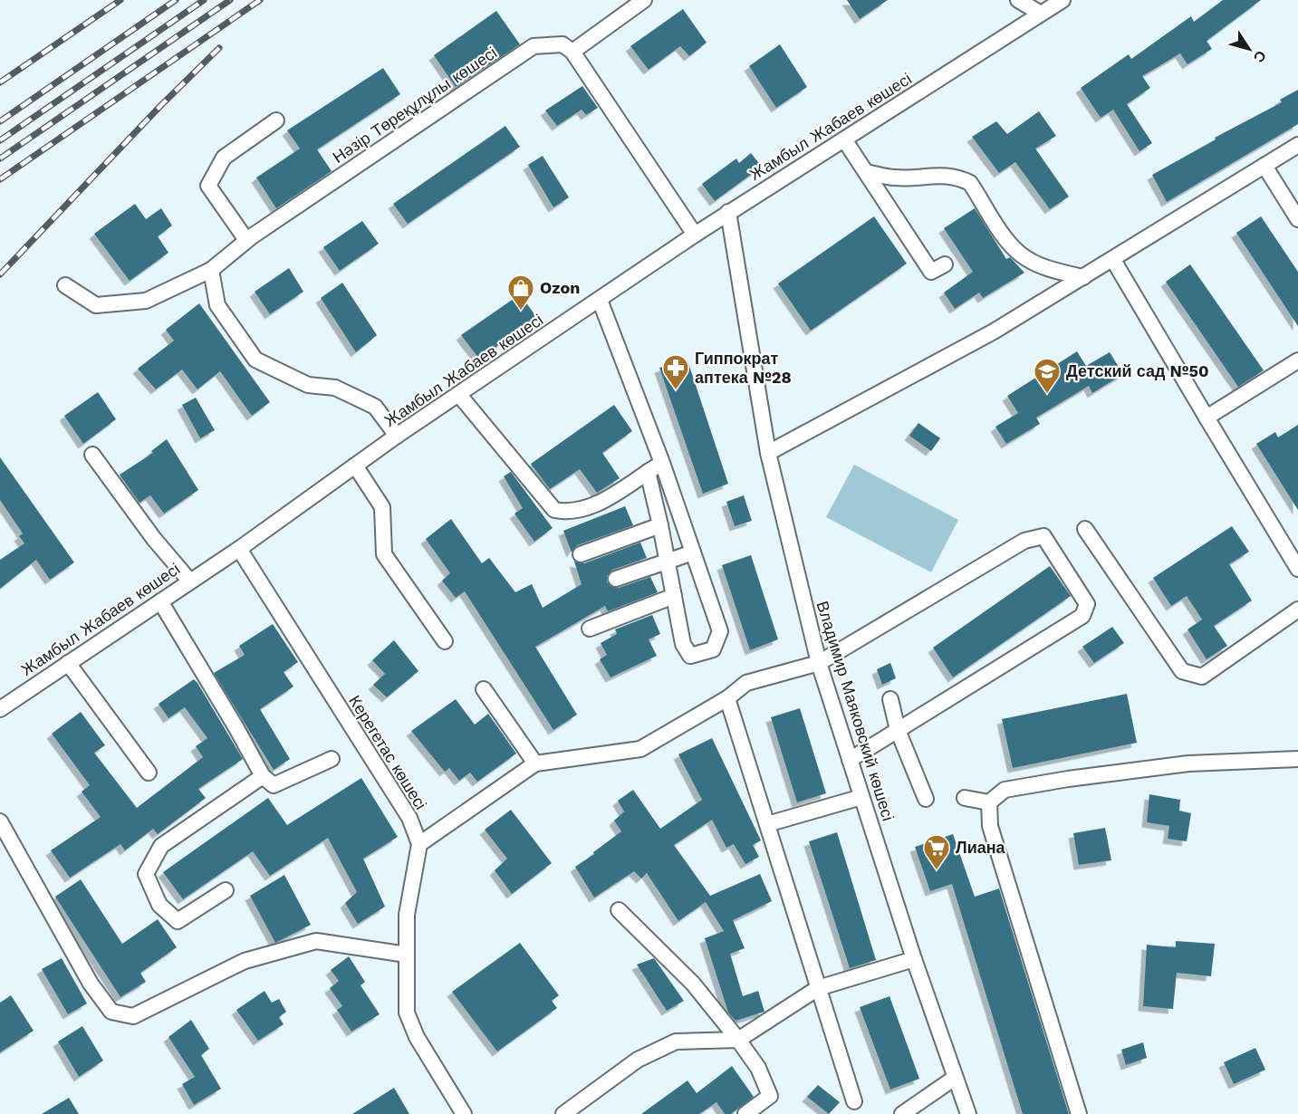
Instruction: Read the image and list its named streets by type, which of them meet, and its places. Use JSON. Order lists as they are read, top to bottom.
{
  "streets": {
    "street": [
      "Нәзір Төреқұлұлы көшесі",
      "Жамбыл Жабаев көшесі",
      "Владимир Маяковский көшесі",
      "Керегетас көшесі"
    ]
  },
  "crossings": [
    ["Жамбыл Жабаев көшесі", "Владимир Маяковский көшесі"],
    ["Жамбыл Жабаев көшесі", "Керегетас көшесі"]
  ],
  "places": {
    "shop": ["Ozon"],
    "pharmacy": ["Гиппократ аптека №28"],
    "school or university": ["Детский сад №50"],
    "supermarket": ["Лиана"]
  },
  "north": "bottom right"
}
